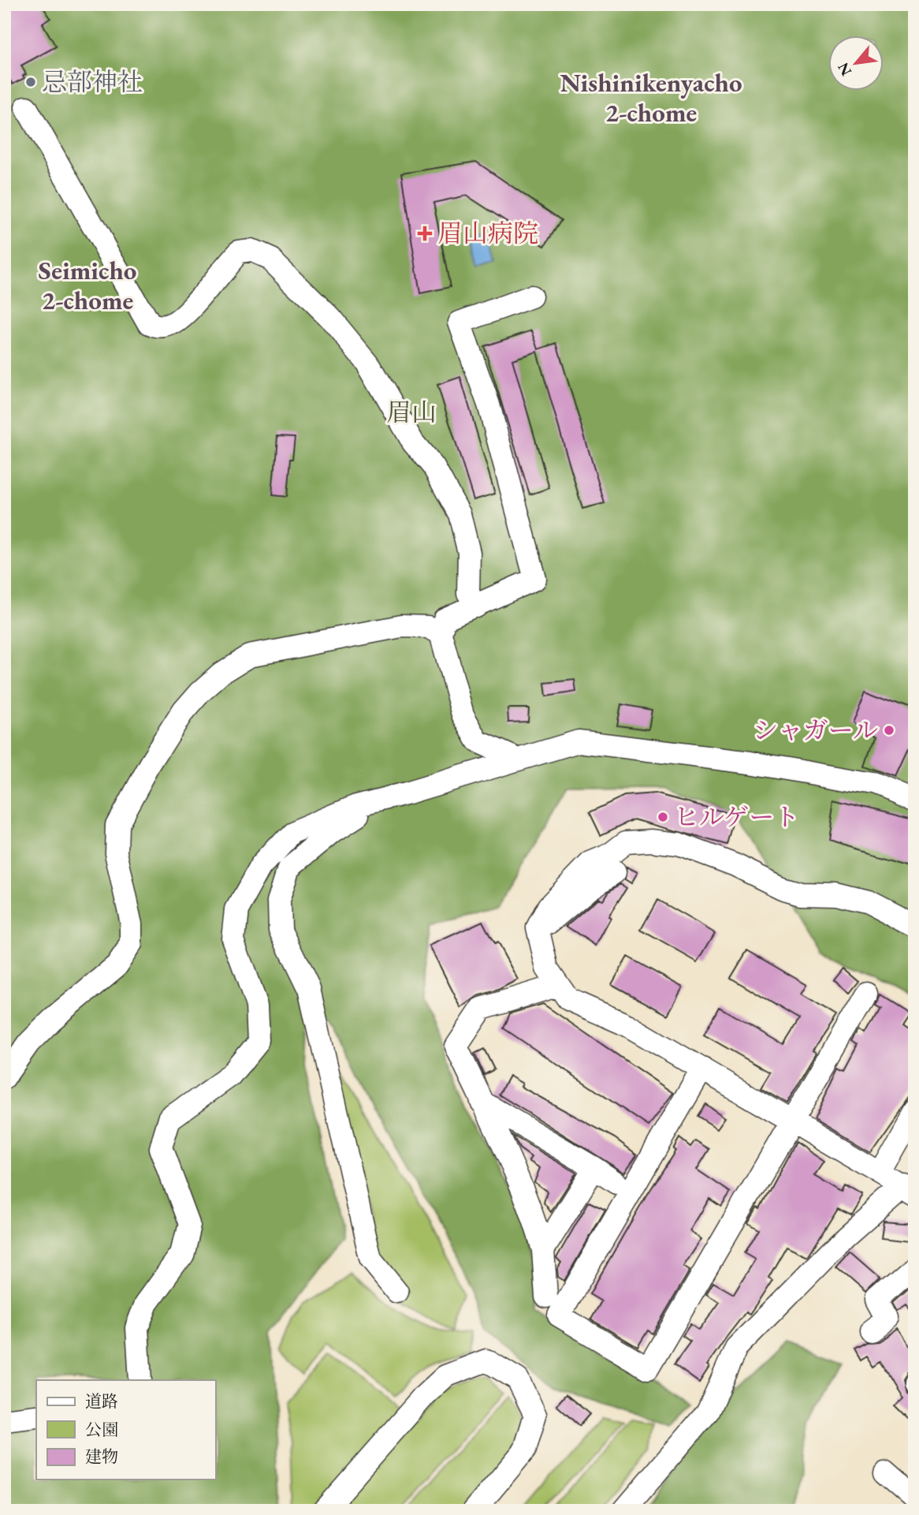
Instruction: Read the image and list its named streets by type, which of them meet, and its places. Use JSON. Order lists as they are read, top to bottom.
{
  "districts": ["Nishinikenyacho 2-chome", "Seimicho 2-chome"],
  "parks": ["眉山"],
  "places": {
    "other": ["忌部神社", "シャガール", "ヒルゲート"],
    "health": ["眉山病院"]
  },
  "legend": ["道路", "公園", "建物"],
  "north": "bottom left"
}
